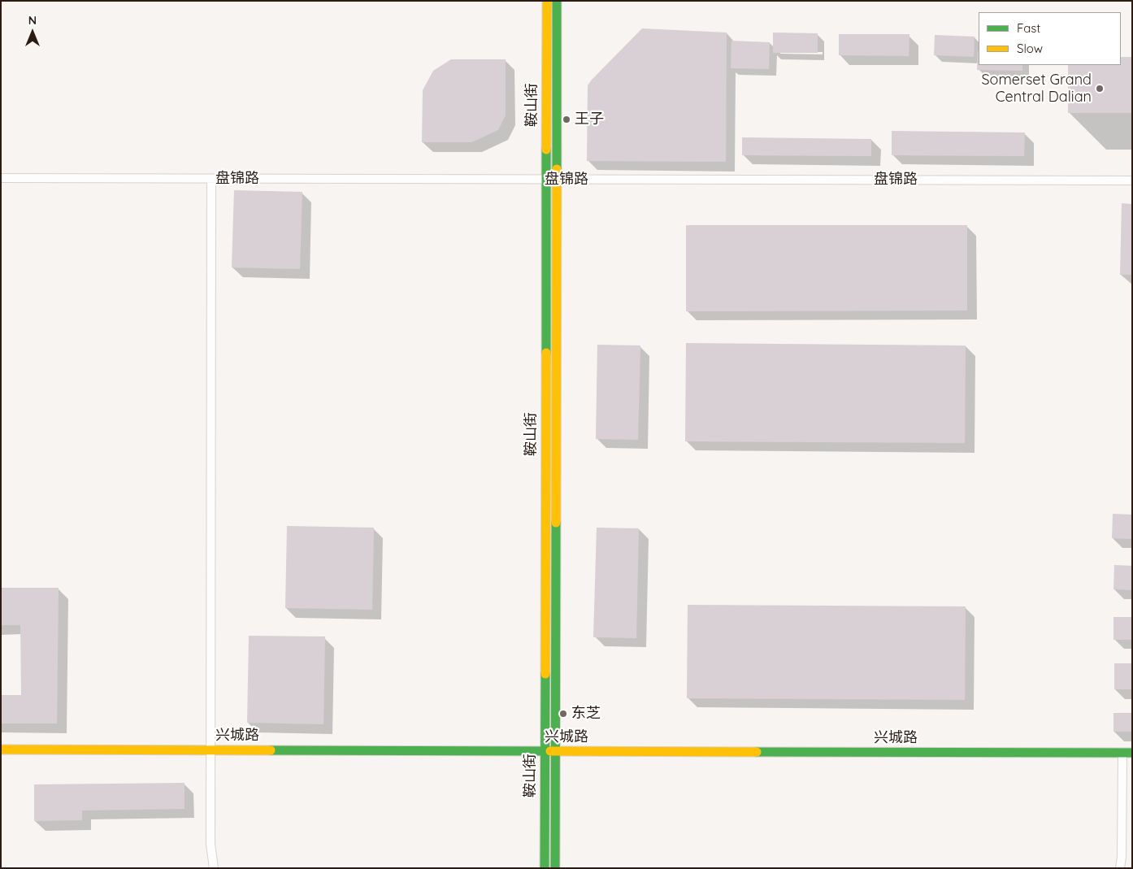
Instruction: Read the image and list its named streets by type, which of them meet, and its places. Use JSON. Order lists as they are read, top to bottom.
{
  "streets": {
    "street": ["鞍山街", "盘锦路", "兴城路"]
  },
  "crossings": [
    ["鞍山街", "盘锦路"],
    ["鞍山街", "兴城路"]
  ],
  "places": ["Somerset Grand Central Dalian", "王子", "东芝"],
  "legend": ["Fast", "Slow"],
  "north": "top"
}
